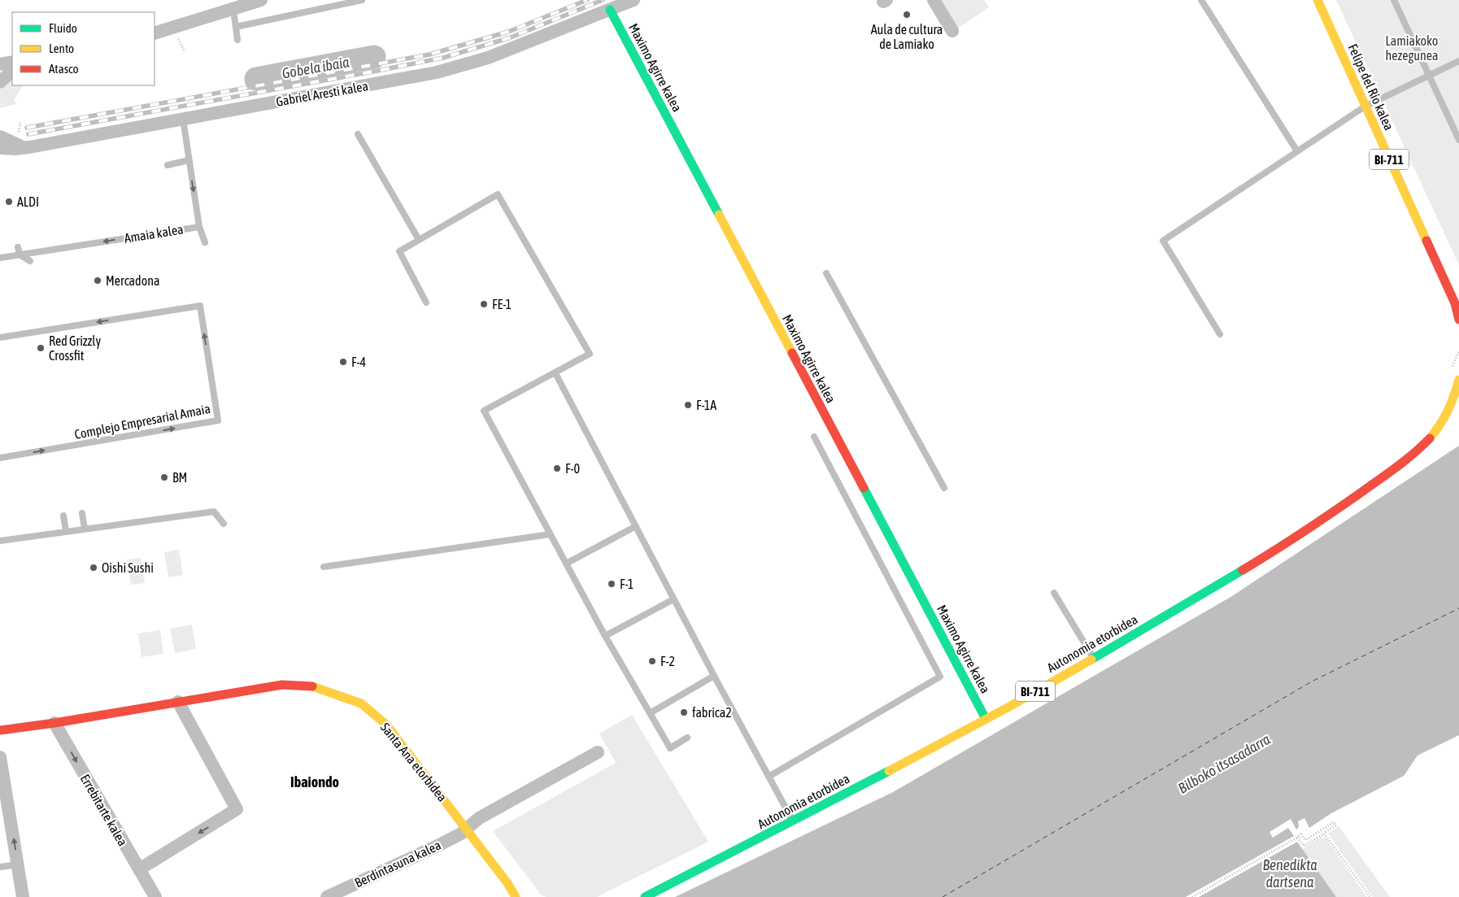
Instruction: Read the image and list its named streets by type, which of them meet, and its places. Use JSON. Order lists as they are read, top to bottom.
{
  "streets": {
    "street": [
      "Maximo Agirre kalea",
      "Felipe del Río kalea",
      "Gabriel Aresti kalea",
      "BI-711",
      "Autonomia etorbidea",
      "Santa Ana etorbidea",
      "Errebitarte kalea",
      "Berdintasuna kalea"
    ],
    "lane": ["Amaia kalea", "Complejo Empresarial Amaia"]
  },
  "crossings": [
    ["Maximo Agirre kalea", "Gabriel Aresti kalea"],
    ["Maximo Agirre kalea", "Autonomia etorbidea"],
    ["Gabriel Aresti kalea", "Amaia kalea"],
    ["Santa Ana etorbidea", "Errebitarte kalea"],
    ["Santa Ana etorbidea", "Berdintasuna kalea"]
  ],
  "districts": ["Ibaiondo"],
  "water": ["Gobela ibaia", "Bilboko itsasadarra", "Benedikta dartsena"],
  "parks": ["Lamiakoko hezegunea"],
  "places": [
    "Aula de cultura de Lamiako",
    "ALDI",
    "Mercadona",
    "FE-1",
    "Red Grizzly Crossfit",
    "F-4",
    "F-1A",
    "F-0",
    "BM",
    "Oishi Sushi",
    "F-1",
    "F-2",
    "fabrica2"
  ],
  "legend": ["Fluido", "Lento", "Atasco"]
}
